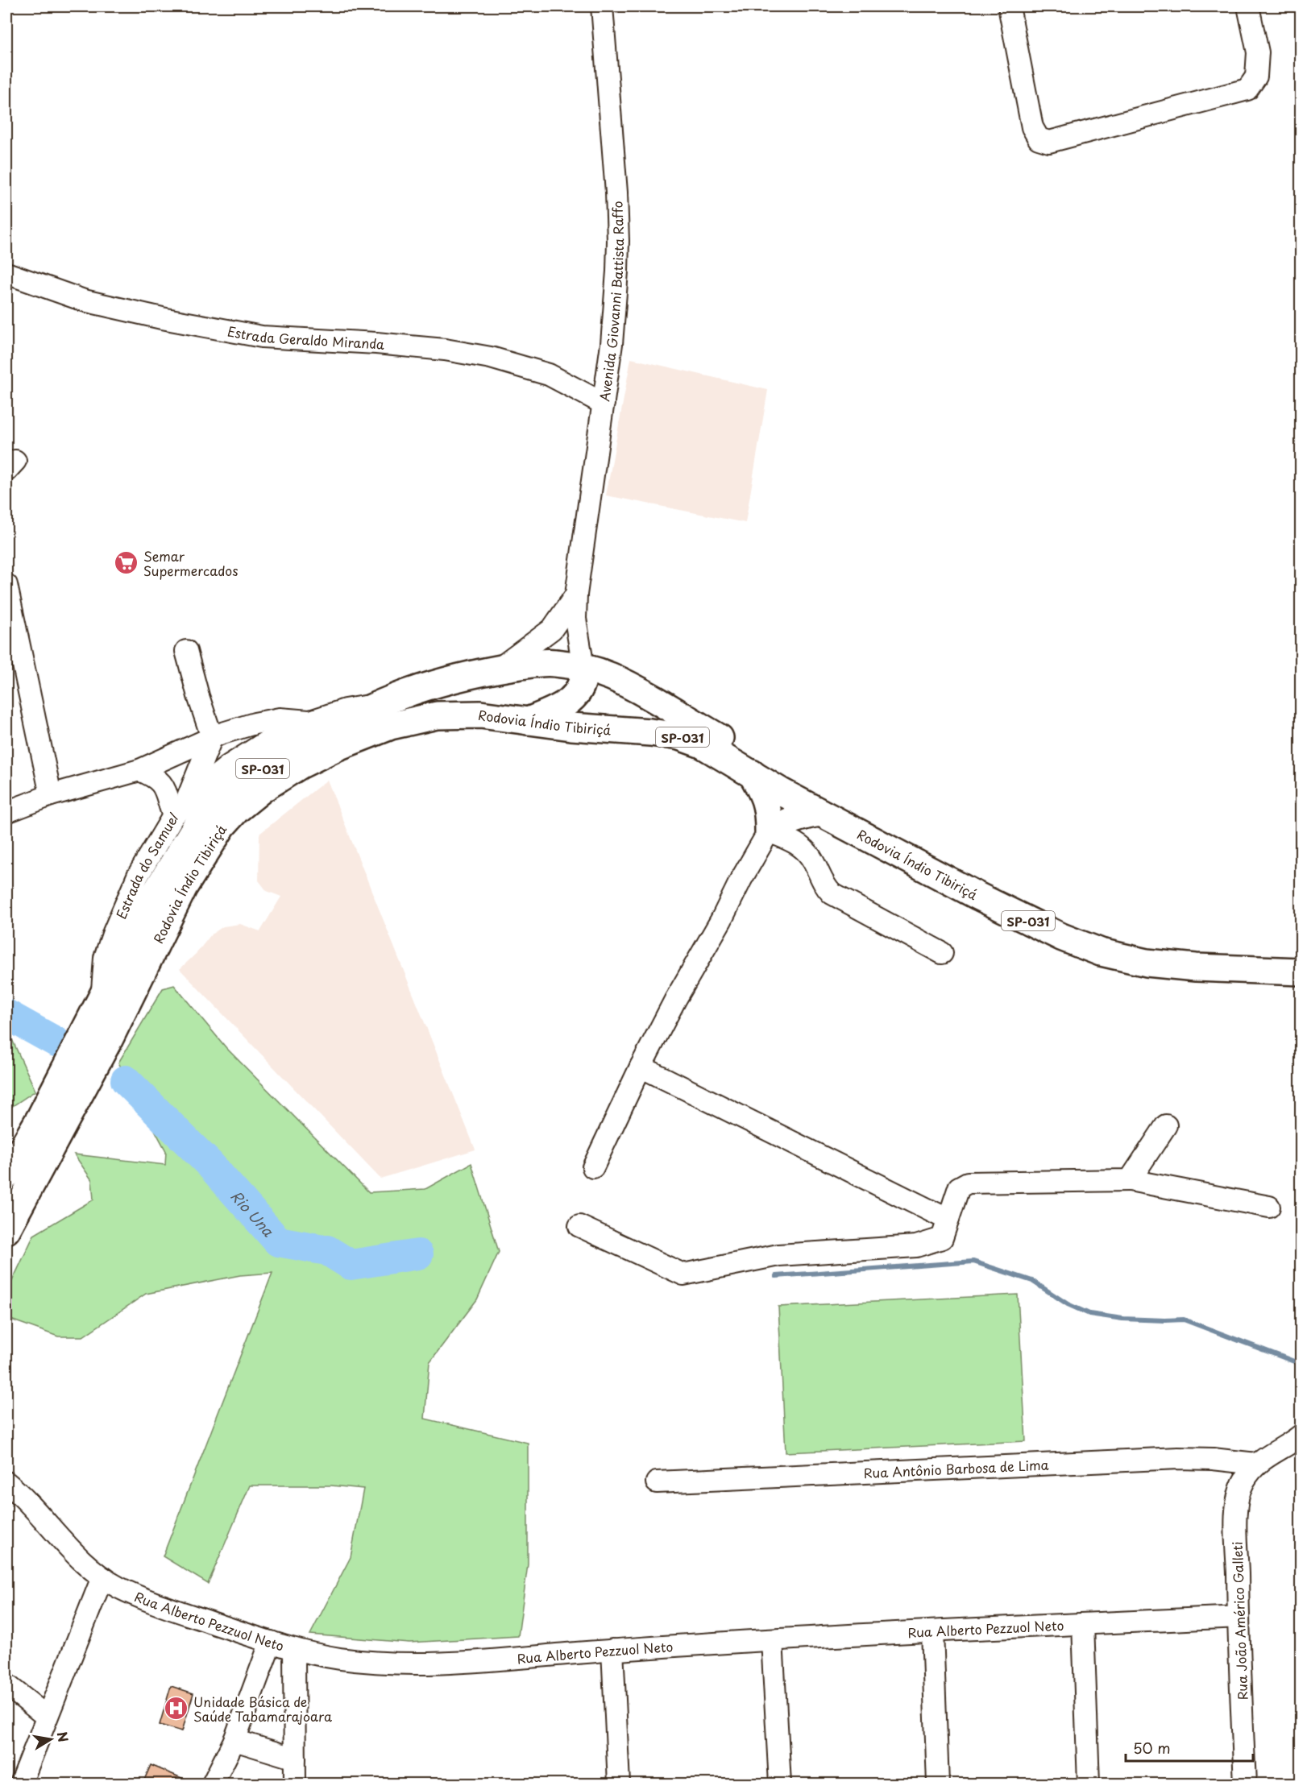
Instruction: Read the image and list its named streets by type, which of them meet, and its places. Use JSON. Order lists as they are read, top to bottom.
{
  "streets": {
    "highway": ["Rodovia Índio Tibiriçá", "SP-031"],
    "street": [
      "Avenida Giovanni Battista Raffo",
      "Estrada Geraldo Miranda",
      "Estrada do Samuel",
      "Rua Antônio Barbosa de Lima",
      "Rua Alberto Pezzuol Neto",
      "Rua João Américo Galleti"
    ]
  },
  "crossings": [
    ["Avenida Giovanni Battista Raffo", "Estrada Geraldo Miranda"],
    ["Avenida Giovanni Battista Raffo", "Rodovia Índio Tibiriçá"],
    ["Rodovia Índio Tibiriçá", "Estrada do Samuel"],
    ["Rua Antônio Barbosa de Lima", "Rua João Américo Galleti"],
    ["Rua Alberto Pezzuol Neto", "Rua João Américo Galleti"]
  ],
  "water": ["Rio Una"],
  "places": {
    "supermarket": ["Semar Supermercados"],
    "hospital": ["Unidade Básica de Saúde Tabamarajoara"]
  },
  "scale_bar": "50 m",
  "north": "right"
}
